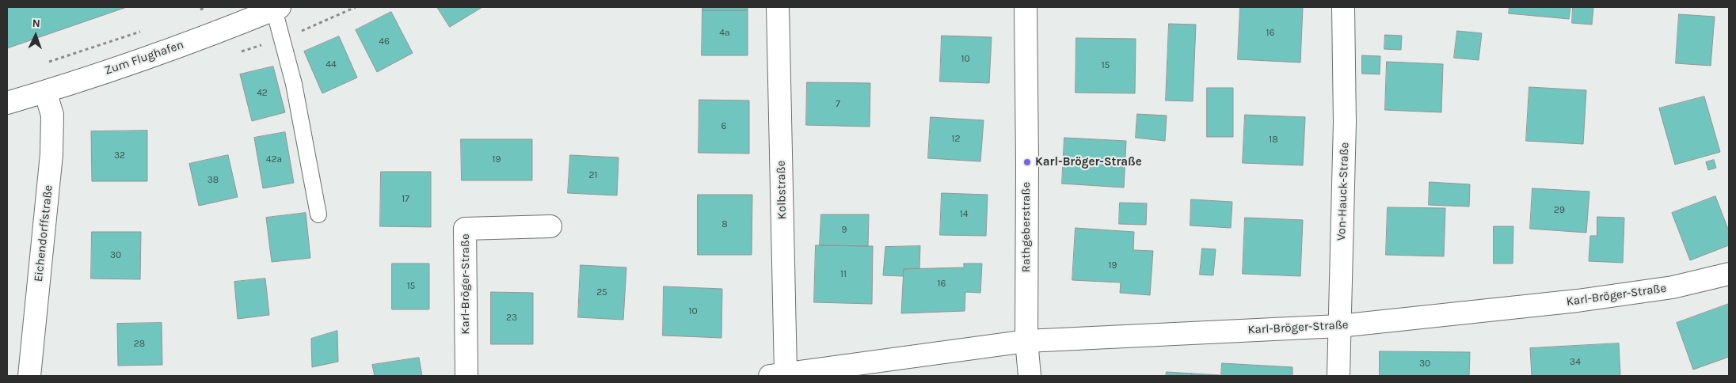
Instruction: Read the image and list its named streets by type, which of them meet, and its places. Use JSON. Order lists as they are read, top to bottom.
{
  "streets": {
    "street": [
      "Zum Flughafen",
      "Kolbstraße",
      "Von-Hauck-Straße",
      "Rathgeberstraße",
      "Eichendorffstraße",
      "Karl-Bröger-Straße"
    ]
  },
  "crossings": [
    ["Zum Flughafen", "Eichendorffstraße"],
    ["Kolbstraße", "Karl-Bröger-Straße"],
    ["Von-Hauck-Straße", "Karl-Bröger-Straße"],
    ["Rathgeberstraße", "Karl-Bröger-Straße"]
  ],
  "places": ["Karl-Bröger-Straße"],
  "house_numbers": [
    "4a",
    "16",
    "46",
    "10",
    "44",
    "15",
    "42",
    "7",
    "6",
    "12",
    "18",
    "32",
    "42a",
    "19",
    "21",
    "38",
    "17",
    "29",
    "14",
    "8",
    "9",
    "30",
    "19",
    "11",
    "16",
    "15",
    "25",
    "10",
    "23",
    "28",
    "34",
    "30"
  ],
  "north": "top"
}
